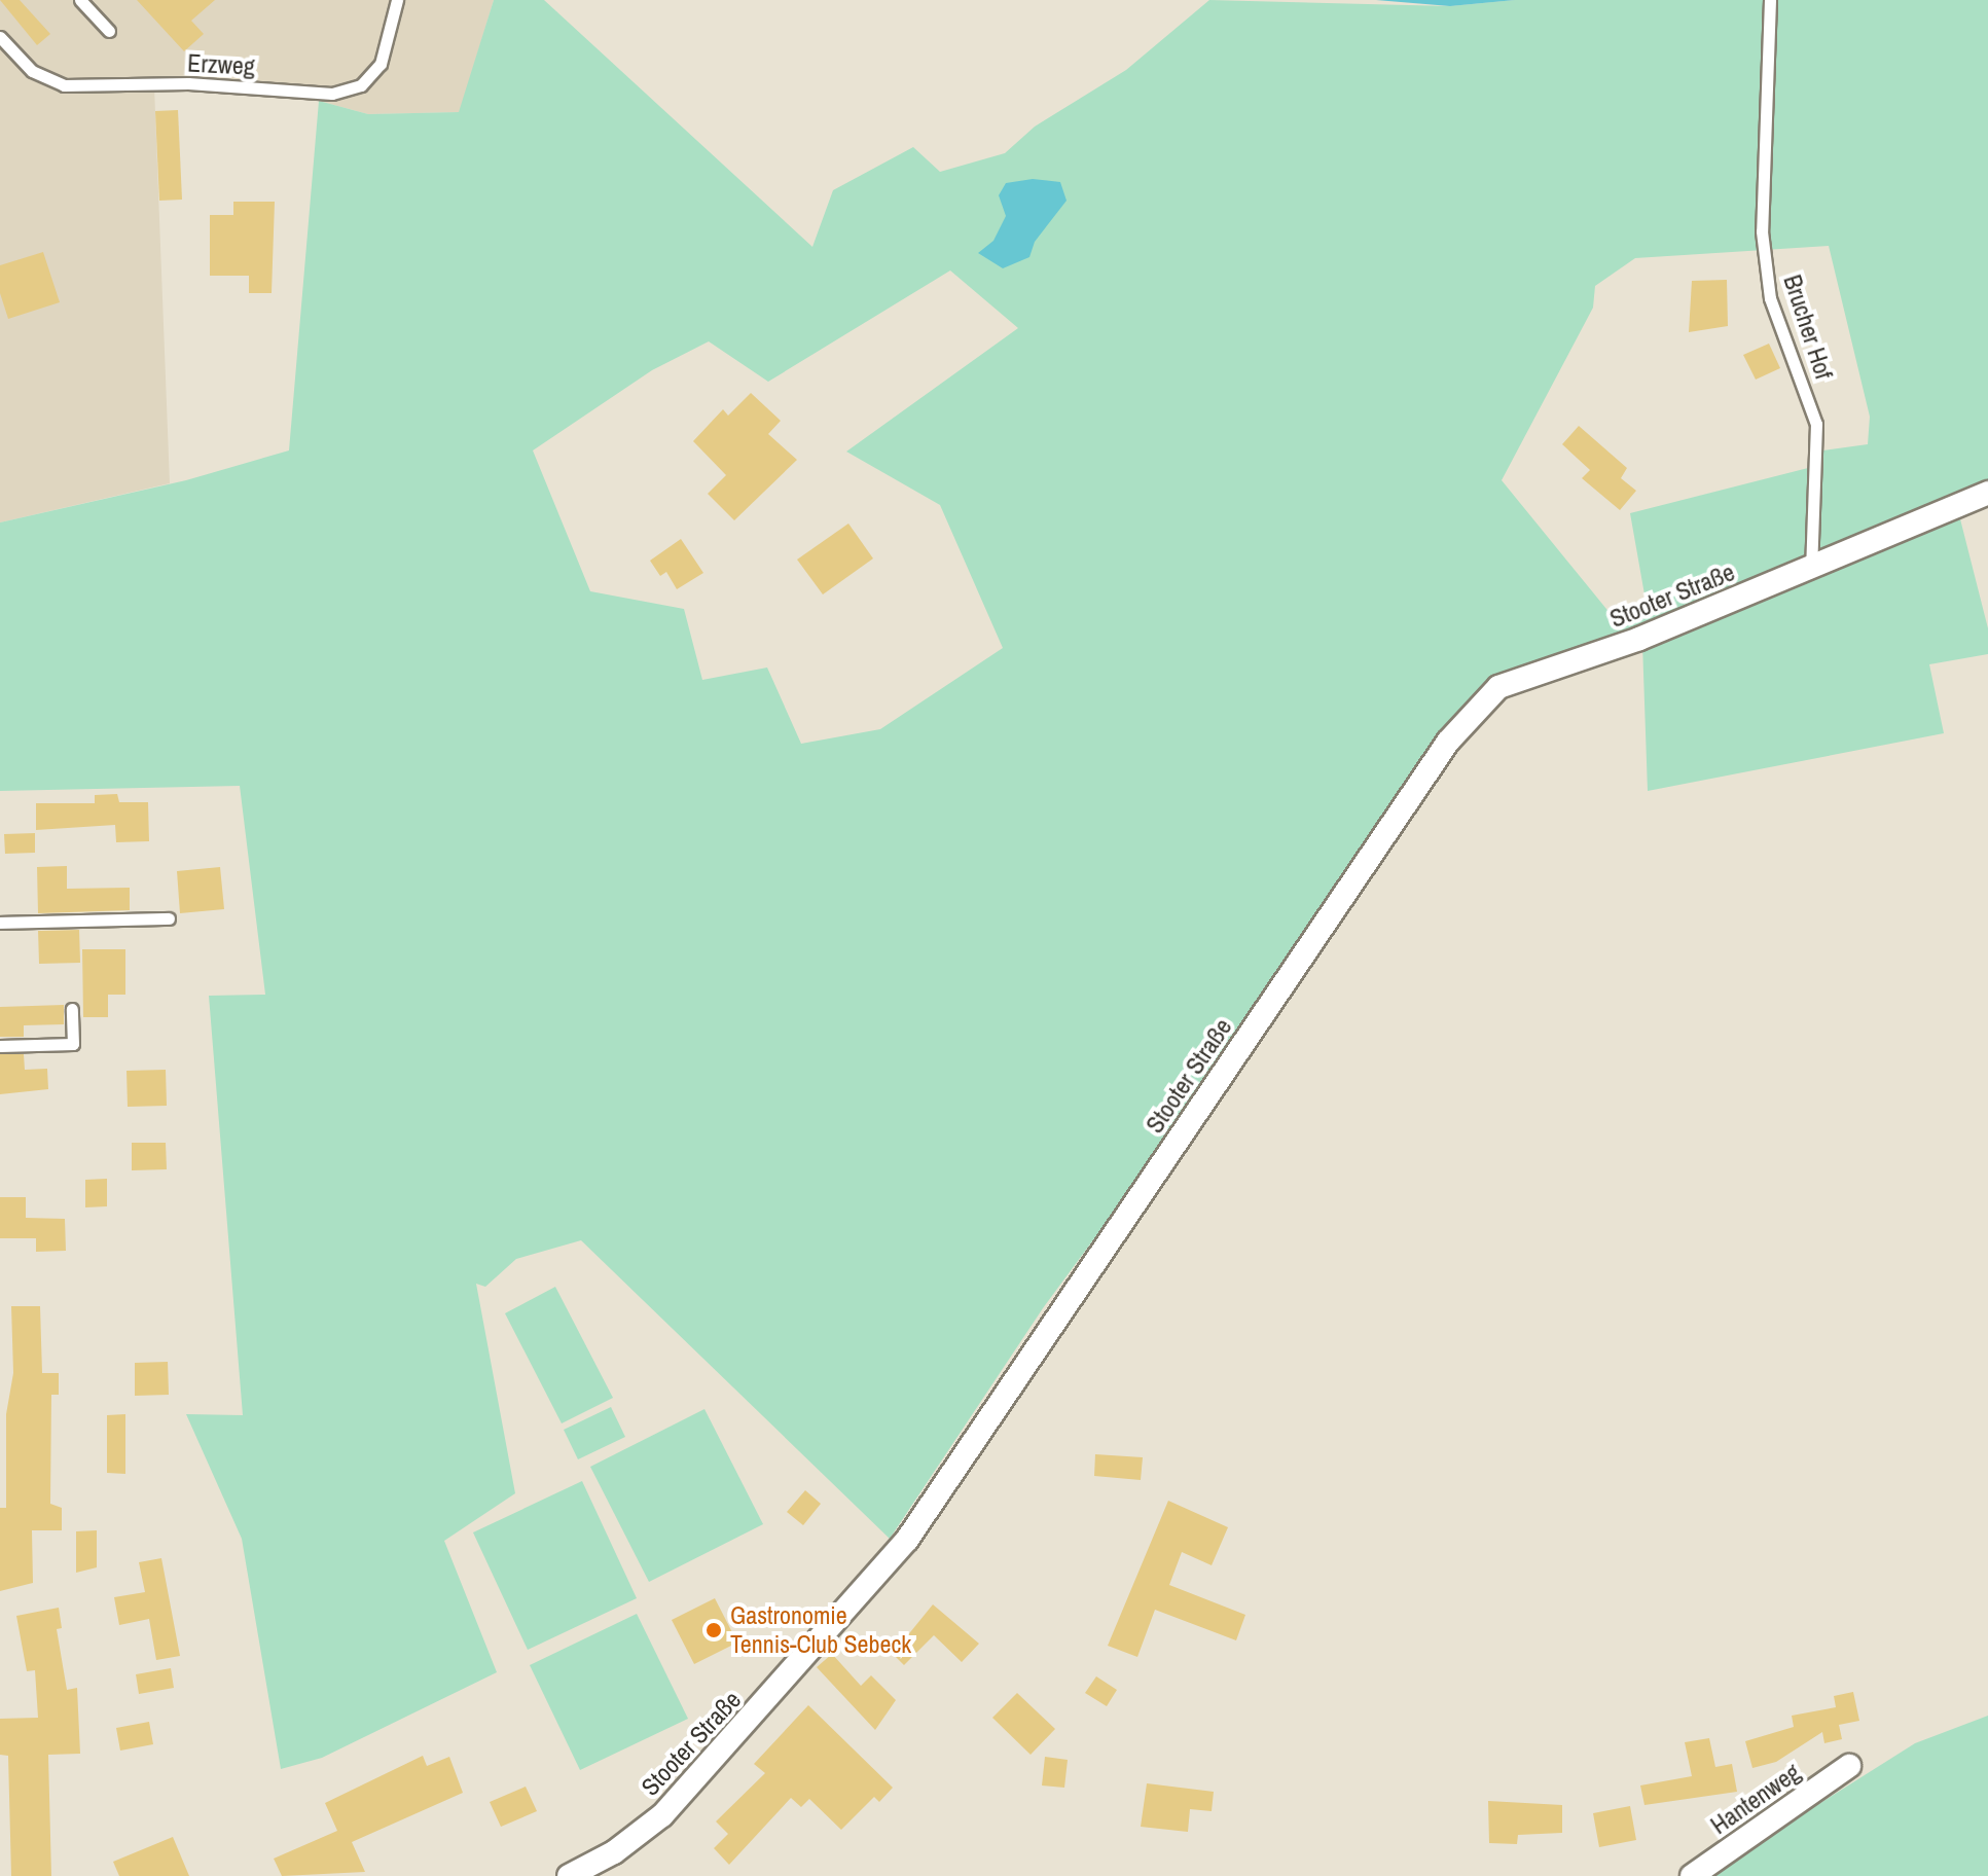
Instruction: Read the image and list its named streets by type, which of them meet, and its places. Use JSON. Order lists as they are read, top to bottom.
{
  "streets": {
    "street": ["Stooter Straße", "Hantenweg"],
    "lane": ["Erzweg", "Brucher Hof"]
  },
  "crossings": [
    ["Brucher Hof", "Stooter Straße"]
  ],
  "places": ["Gastronomie Tennis-Club Sebeck"]
}
